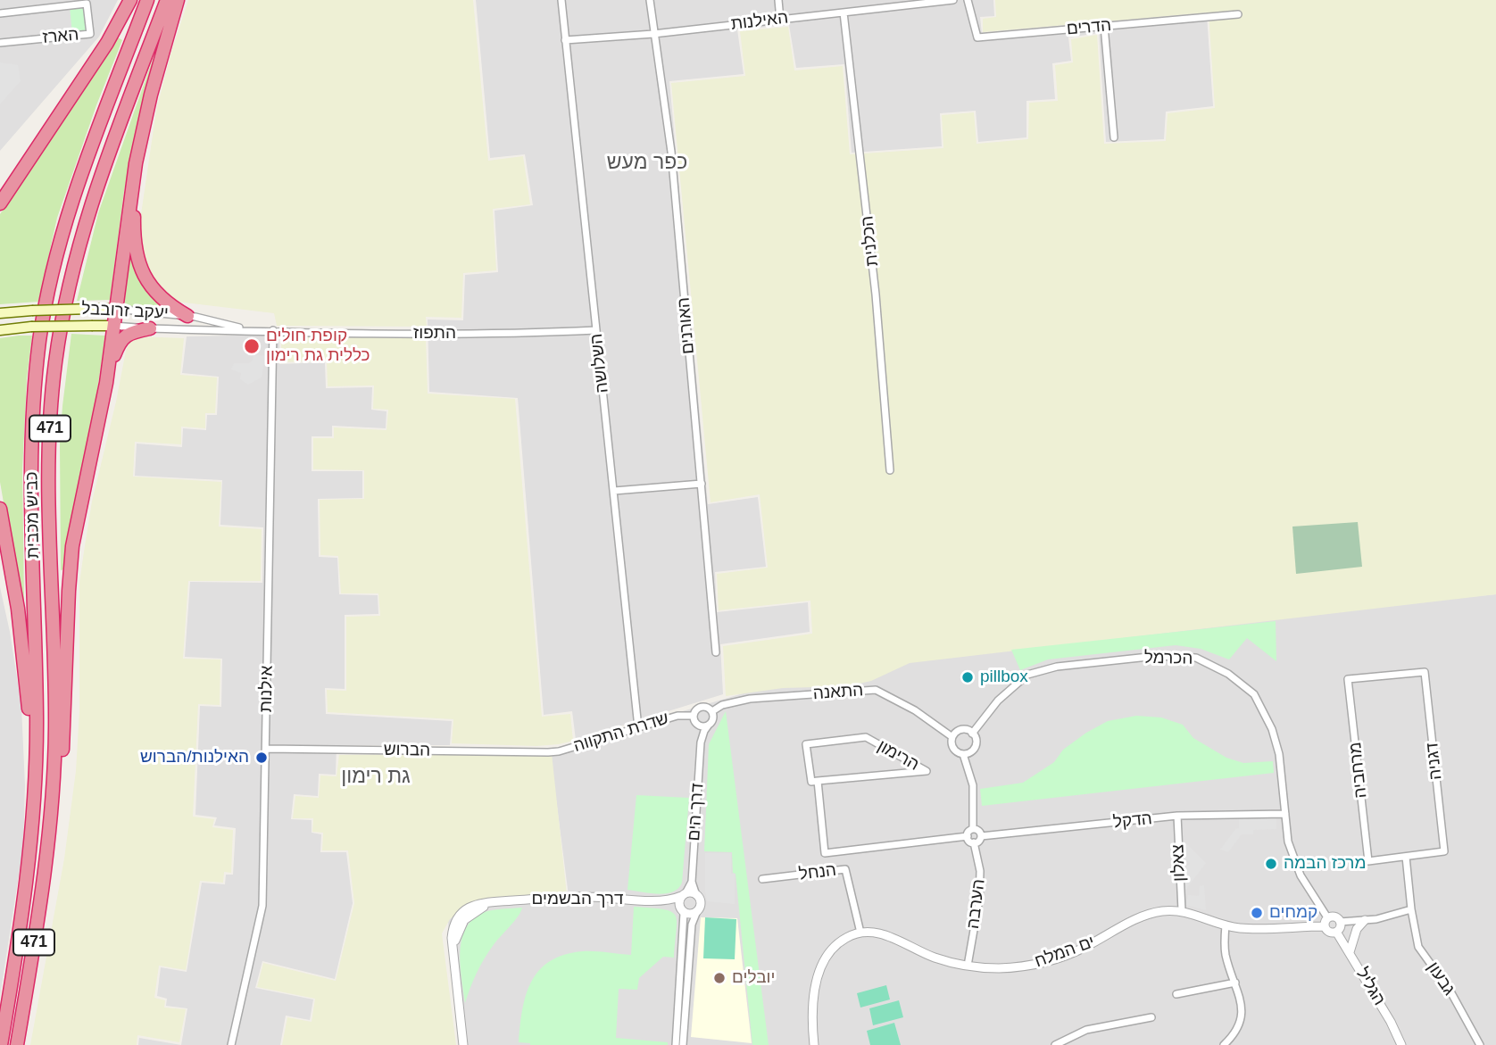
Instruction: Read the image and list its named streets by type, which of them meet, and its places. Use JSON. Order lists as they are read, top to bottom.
{
  "streets": {
    "highway": ["471", "כביש מכבית"],
    "main road": ["יעקב זרובבל"],
    "street": [
      "האילנות",
      "הדרים",
      "הארז",
      "הכלנית",
      "האורנים",
      "התפוז",
      "השלושה",
      "הכרמל",
      "אילנות",
      "התאנה",
      "שדרת התקווה",
      "הברוש",
      "הרימון",
      "דגניה",
      "מרחביה",
      "דרך הים",
      "הדקל",
      "צאלון",
      "הנחל",
      "דרך הבשמים",
      "הערבה",
      "ים המלח",
      "גבעון",
      "הגליל"
    ]
  },
  "crossings": [
    ["האילנות", "הכלנית"],
    ["האילנות", "האורנים"],
    ["האילנות", "השלושה"],
    ["יעקב זרובבל", "התפוז"],
    ["יעקב זרובבל", "אילנות"],
    ["התפוז", "השלושה"],
    ["התפוז", "אילנות"],
    ["השלושה", "שדרת התקווה"],
    ["הכרמל", "התאנה"],
    ["הכרמל", "הדקל"],
    ["הכרמל", "ים המלח"],
    ["הכרמל", "הגליל"],
    ["אילנות", "הברוש"],
    ["התאנה", "שדרת התקווה"],
    ["התאנה", "דרך הים"],
    ["שדרת התקווה", "הברוש"],
    ["שדרת התקווה", "דרך הים"],
    ["הרימון", "הדקל"],
    ["הרימון", "הערבה"],
    ["דגניה", "מרחביה"],
    ["דגניה", "גבעון"],
    ["דרך הים", "דרך הבשמים"],
    ["הדקל", "צאלון"],
    ["הדקל", "הערבה"],
    ["צאלון", "ים המלח"],
    ["הנחל", "ים המלח"],
    ["הערבה", "ים המלח"],
    ["ים המלח", "הגליל"]
  ],
  "districts": ["כפר מעש", "גת רימון"],
  "places": [
    "קופת חולים כללית גת רימון",
    "pillbox",
    "האילנות/הברוש",
    "מרכז הבמה",
    "קמחים",
    "יובלים"
  ]
}
